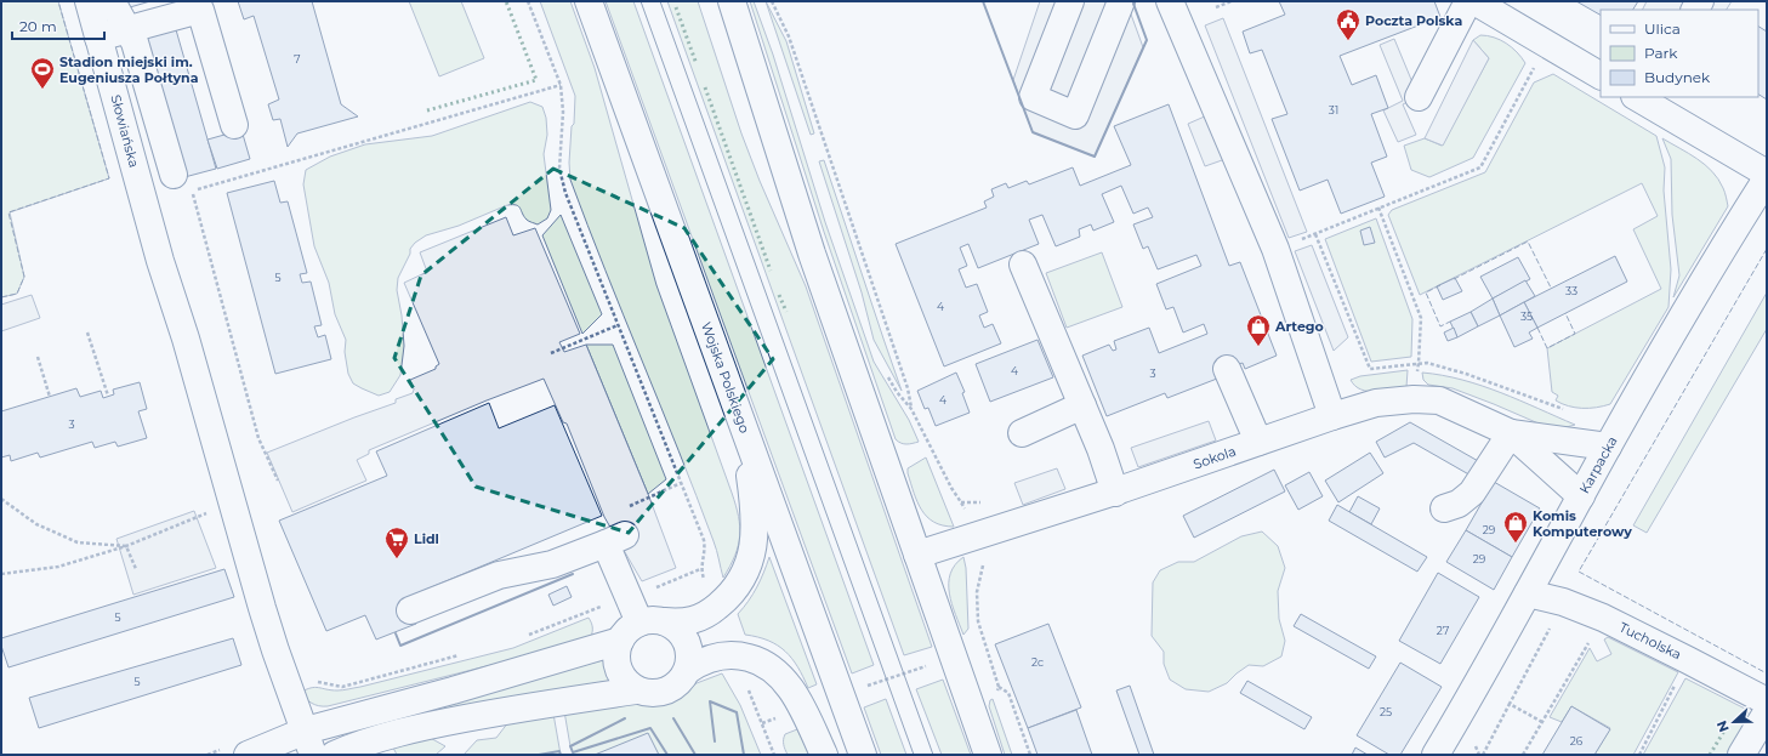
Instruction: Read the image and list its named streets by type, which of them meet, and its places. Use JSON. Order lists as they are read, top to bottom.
{
  "streets": {
    "street": [
      "Słowiańska",
      "Wojska Polskiego",
      "Sokola",
      "Karpacka",
      "Tucholska"
    ]
  },
  "crossings": [
    ["Sokola", "Karpacka"],
    ["Karpacka", "Tucholska"]
  ],
  "places": {
    "public building": ["Poczta Polska"],
    "sports": ["Stadion miejski im. Eugeniusza Połtyna"],
    "shop": ["Artego", "Komis Komputerowy"],
    "supermarket": ["Lidl"]
  },
  "house_numbers": [
    "7",
    "31",
    "5",
    "33",
    "4",
    "35",
    "4",
    "3",
    "4",
    "3",
    "29",
    "29",
    "5",
    "27",
    "2c",
    "5",
    "25",
    "26"
  ],
  "legend": ["Ulica", "Park", "Budynek"],
  "scale_bar": "20 m",
  "north": "left"
}
